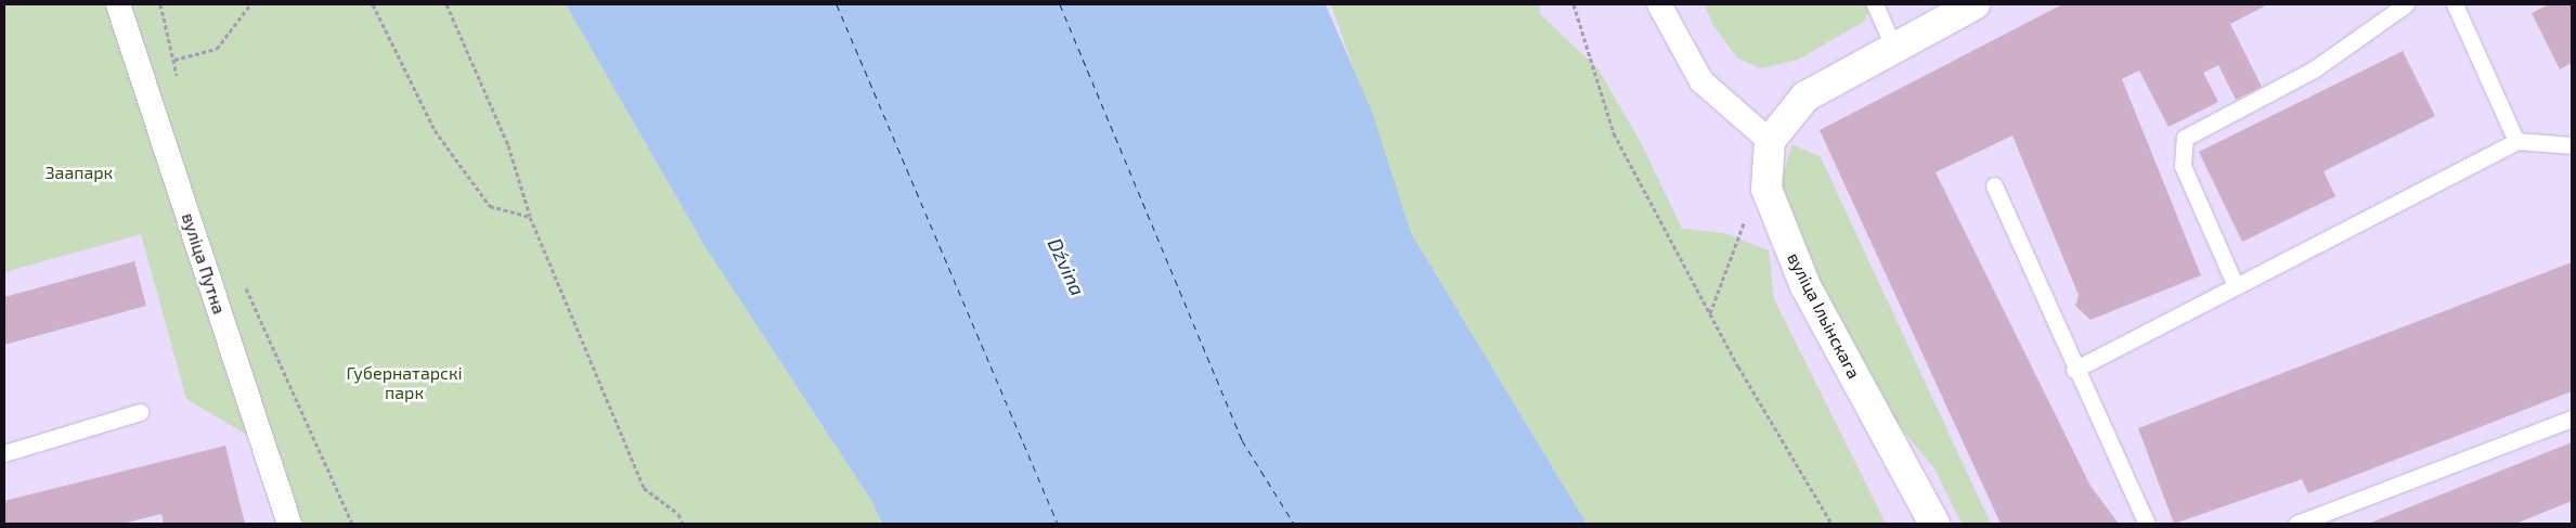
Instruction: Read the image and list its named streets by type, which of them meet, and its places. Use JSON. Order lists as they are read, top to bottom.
{
  "streets": {
    "street": ["вуліца Путна", "вуліца Ільінскага"]
  },
  "water": ["Dźvina"],
  "parks": ["Заапарк", "Губернатарскі парк"]
}
